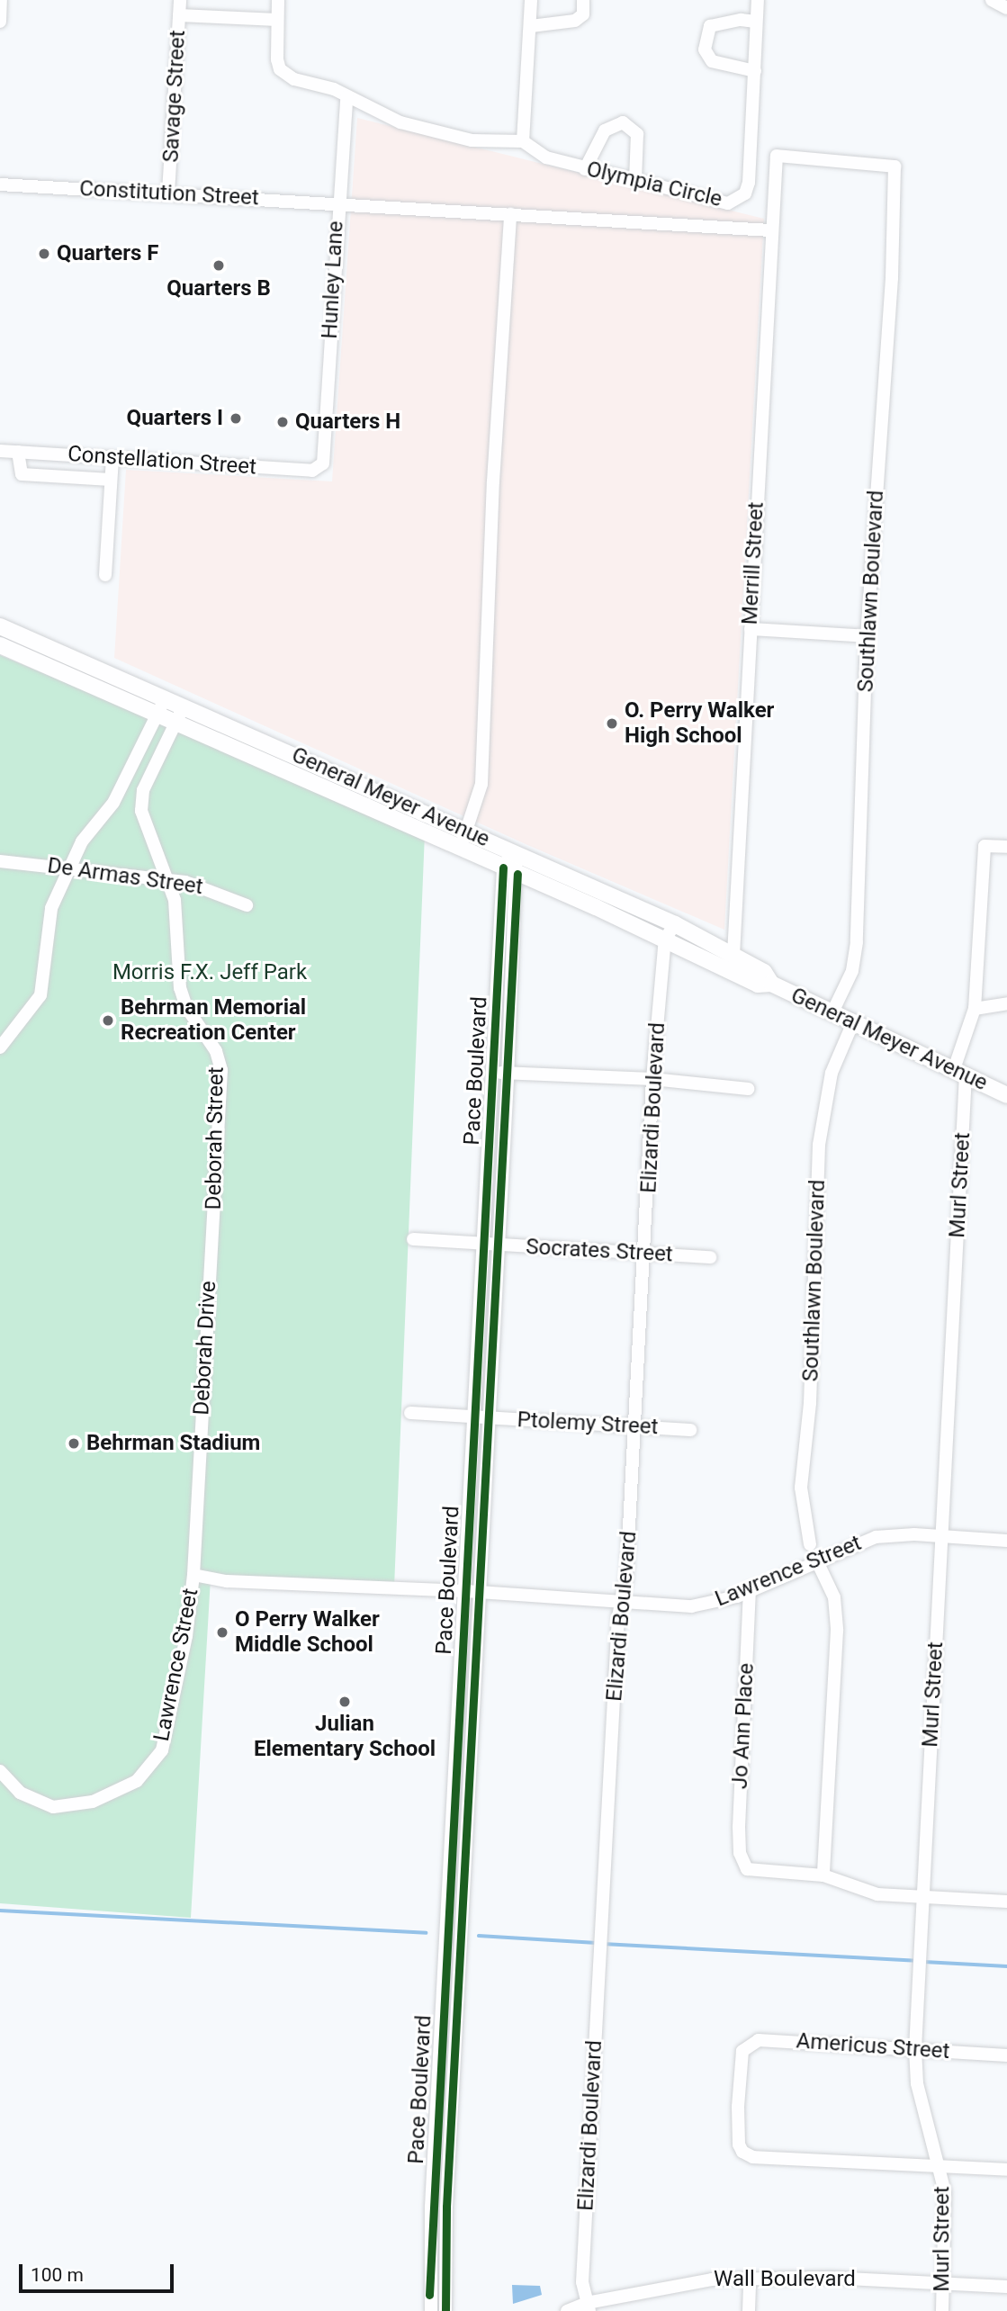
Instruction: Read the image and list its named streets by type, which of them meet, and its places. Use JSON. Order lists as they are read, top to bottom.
{
  "streets": {
    "main road": ["General Meyer Avenue"],
    "street": [
      "Savage Street",
      "Olympia Circle",
      "Constitution Street",
      "Hunley Lane",
      "Constellation Street",
      "Merrill Street",
      "Southlawn Boulevard",
      "De Armas Street",
      "Pace Boulevard",
      "Elizardi Boulevard",
      "Deborah Street",
      "Murl Street",
      "Socrates Street",
      "Deborah Drive",
      "Ptolemy Street",
      "Lawrence Street",
      "Jo Ann Place",
      "Americus Street",
      "Wall Boulevard"
    ]
  },
  "crossings": [
    ["Savage Street", "Constitution Street"],
    ["Constitution Street", "Hunley Lane"],
    ["Constitution Street", "Merrill Street"],
    ["Hunley Lane", "Constellation Street"],
    ["Merrill Street", "Southlawn Boulevard"],
    ["Merrill Street", "General Meyer Avenue"],
    ["Southlawn Boulevard", "General Meyer Avenue"],
    ["General Meyer Avenue", "Pace Boulevard"],
    ["General Meyer Avenue", "Elizardi Boulevard"],
    ["General Meyer Avenue", "Deborah Street"],
    ["General Meyer Avenue", "Murl Street"],
    ["De Armas Street", "Deborah Street"],
    ["Pace Boulevard", "Socrates Street"],
    ["Pace Boulevard", "Ptolemy Street"],
    ["Pace Boulevard", "Lawrence Street"],
    ["Elizardi Boulevard", "Socrates Street"],
    ["Elizardi Boulevard", "Ptolemy Street"],
    ["Elizardi Boulevard", "Lawrence Street"],
    ["Elizardi Boulevard", "Wall Boulevard"],
    ["Deborah Street", "Deborah Drive"],
    ["Murl Street", "Lawrence Street"],
    ["Murl Street", "Americus Street"],
    ["Murl Street", "Wall Boulevard"],
    ["Deborah Drive", "Lawrence Street"],
    ["Lawrence Street", "Jo Ann Place"]
  ],
  "parks": ["Morris F.X. Jeff Park"],
  "places": [
    "Quarters F",
    "Quarters B",
    "Quarters I",
    "Quarters H",
    "O. Perry Walker High School",
    "Behrman Memorial Recreation Center",
    "Behrman Stadium",
    "O Perry Walker Middle School",
    "Julian Elementary School"
  ],
  "scale_bar": "100 m"
}
